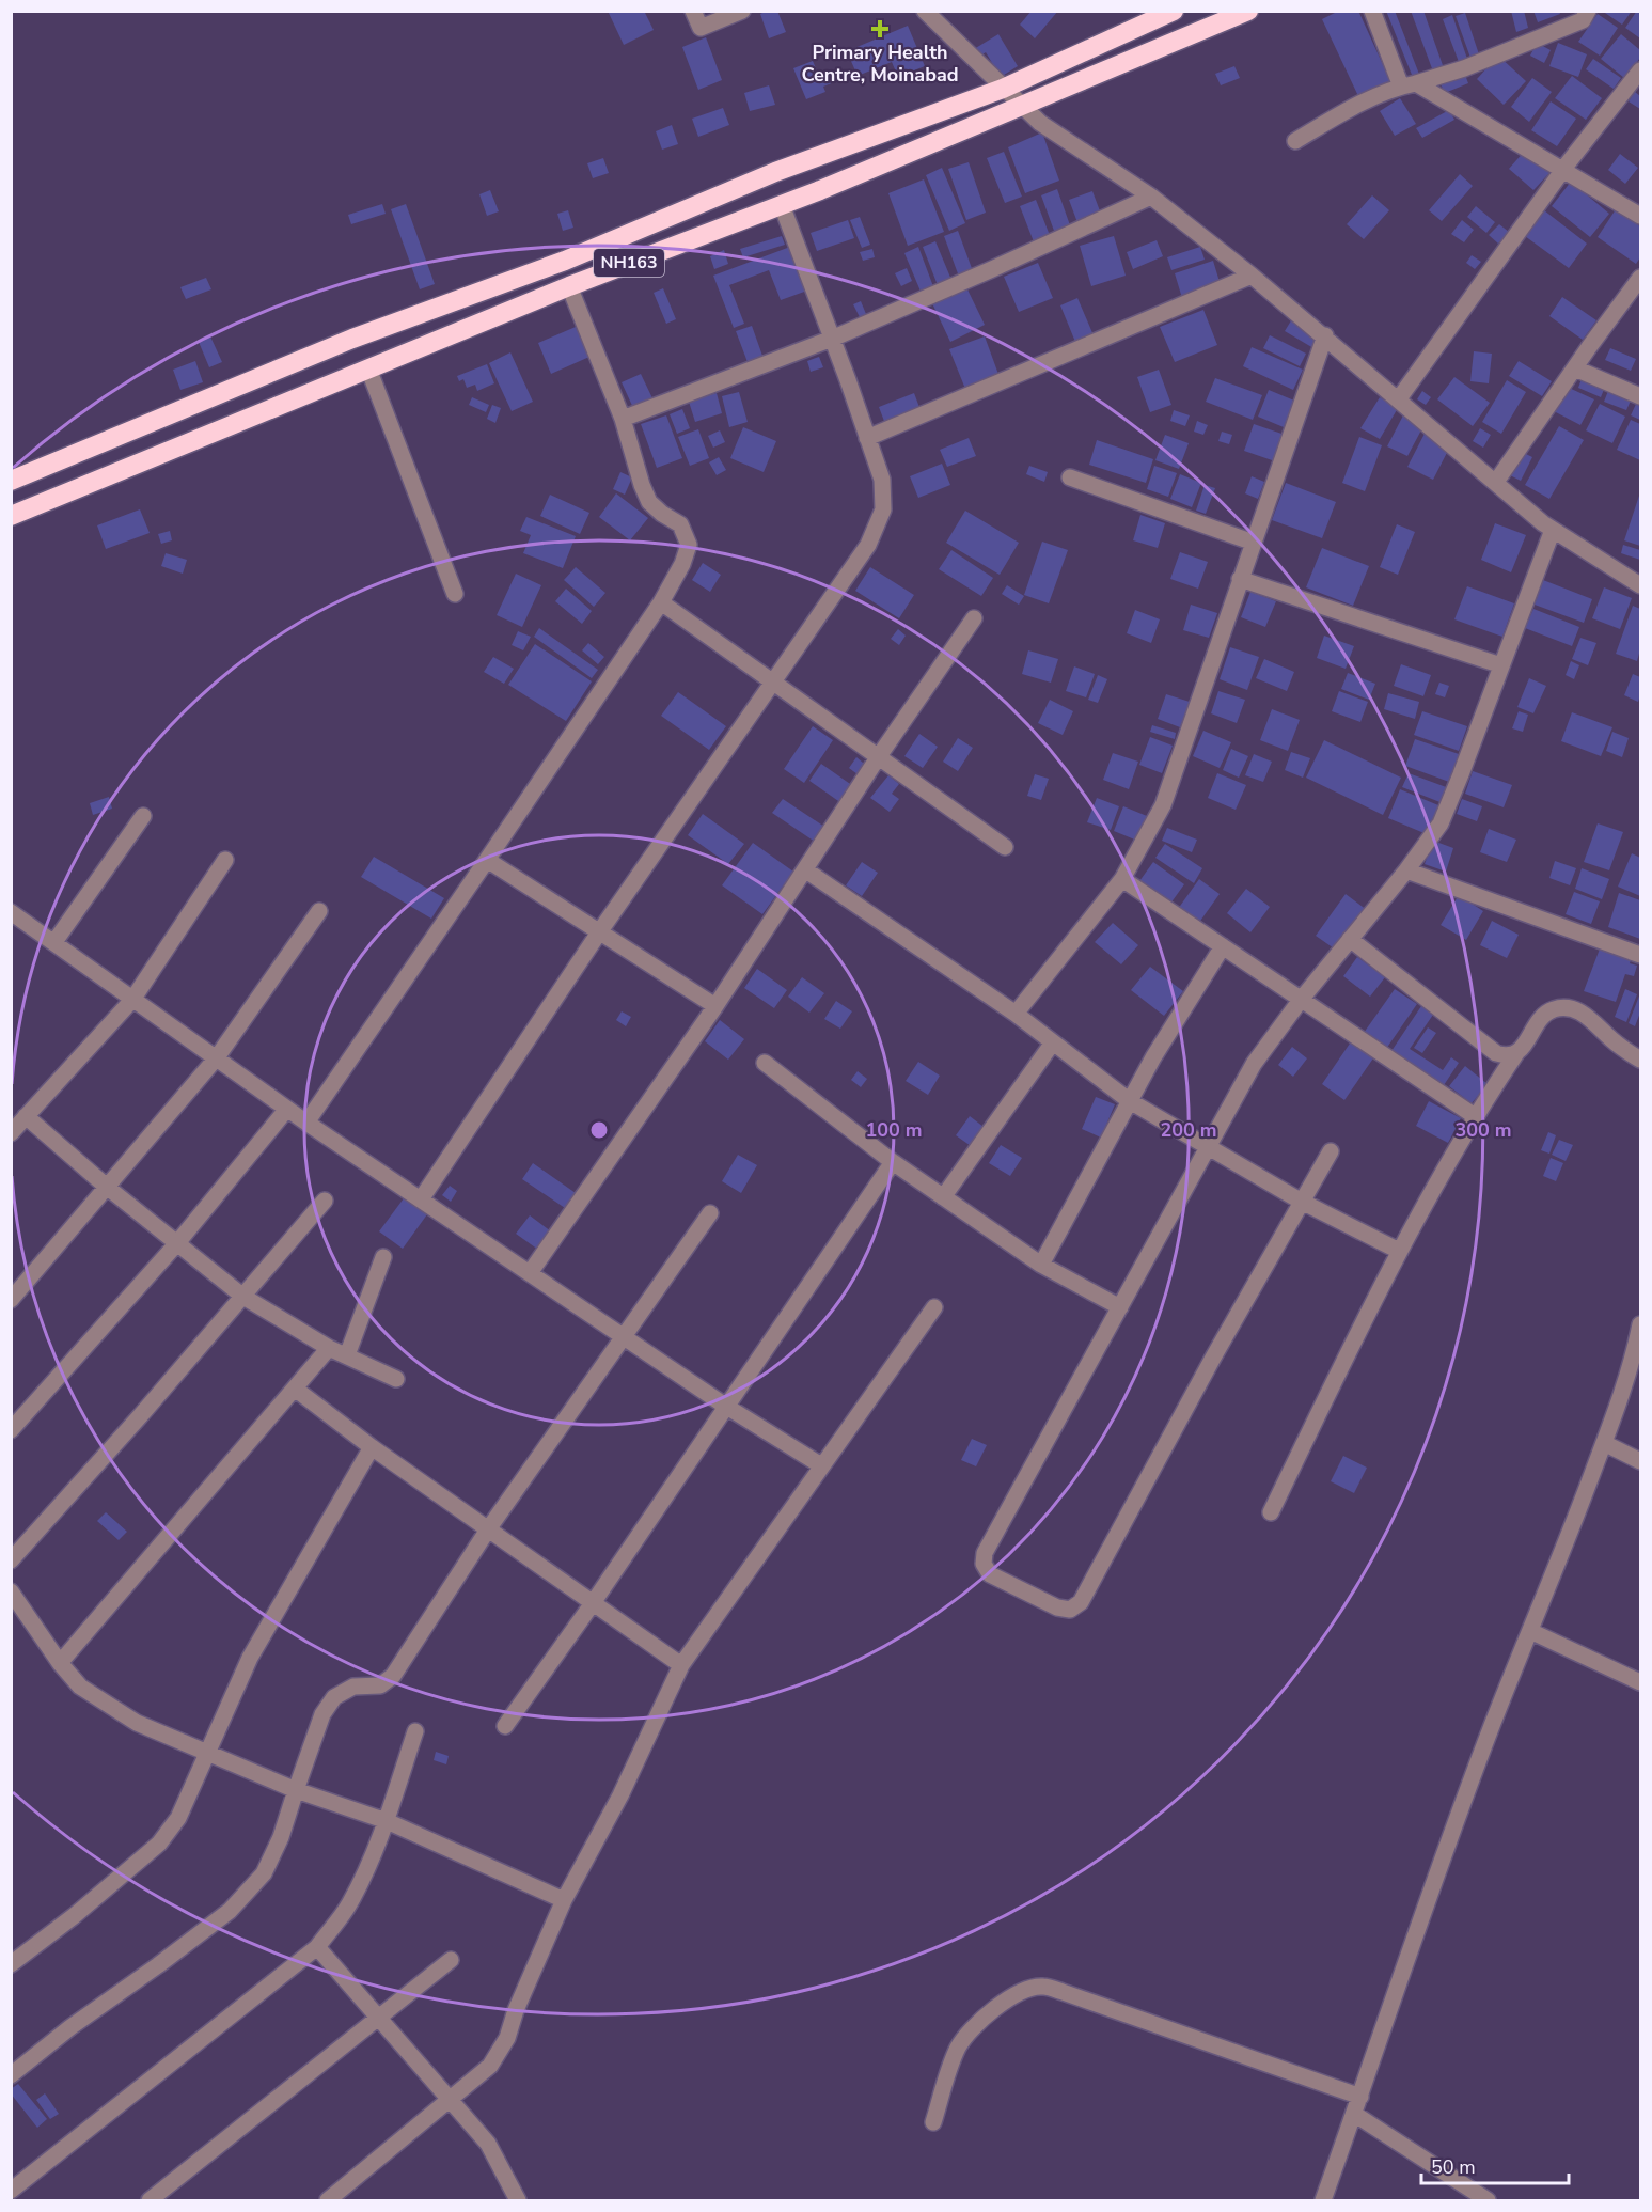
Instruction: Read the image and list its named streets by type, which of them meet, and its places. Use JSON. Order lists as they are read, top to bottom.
{
  "streets": {
    "highway": ["NH163"]
  },
  "places": {
    "health": ["Primary Health Centre, Moinabad"]
  },
  "scale_bar": "50 m",
  "rings": ["100 m", "200 m", "300 m"]
}
